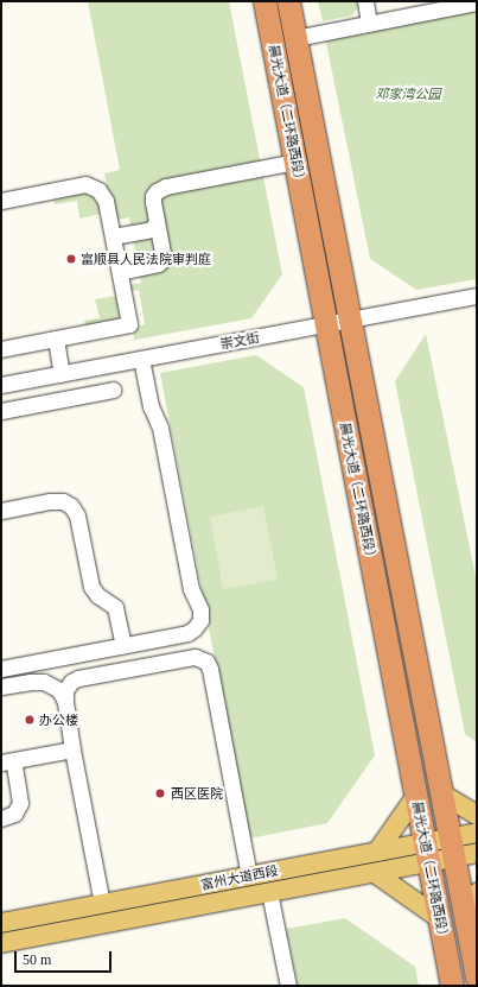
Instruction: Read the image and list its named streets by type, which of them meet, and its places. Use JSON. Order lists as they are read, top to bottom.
{
  "streets": {
    "highway": ["晨光大道（二环路西段）"],
    "main road": ["富州大道西段"],
    "street": ["崇文街"]
  },
  "crossings": [
    ["晨光大道（二环路西段）", "崇文街"],
    ["晨光大道（二环路西段）", "富州大道西段"]
  ],
  "parks": ["邓家湾公园"],
  "places": ["富顺县人民法院审判庭", "办公楼", "西区医院"],
  "scale_bar": "50 m"
}
